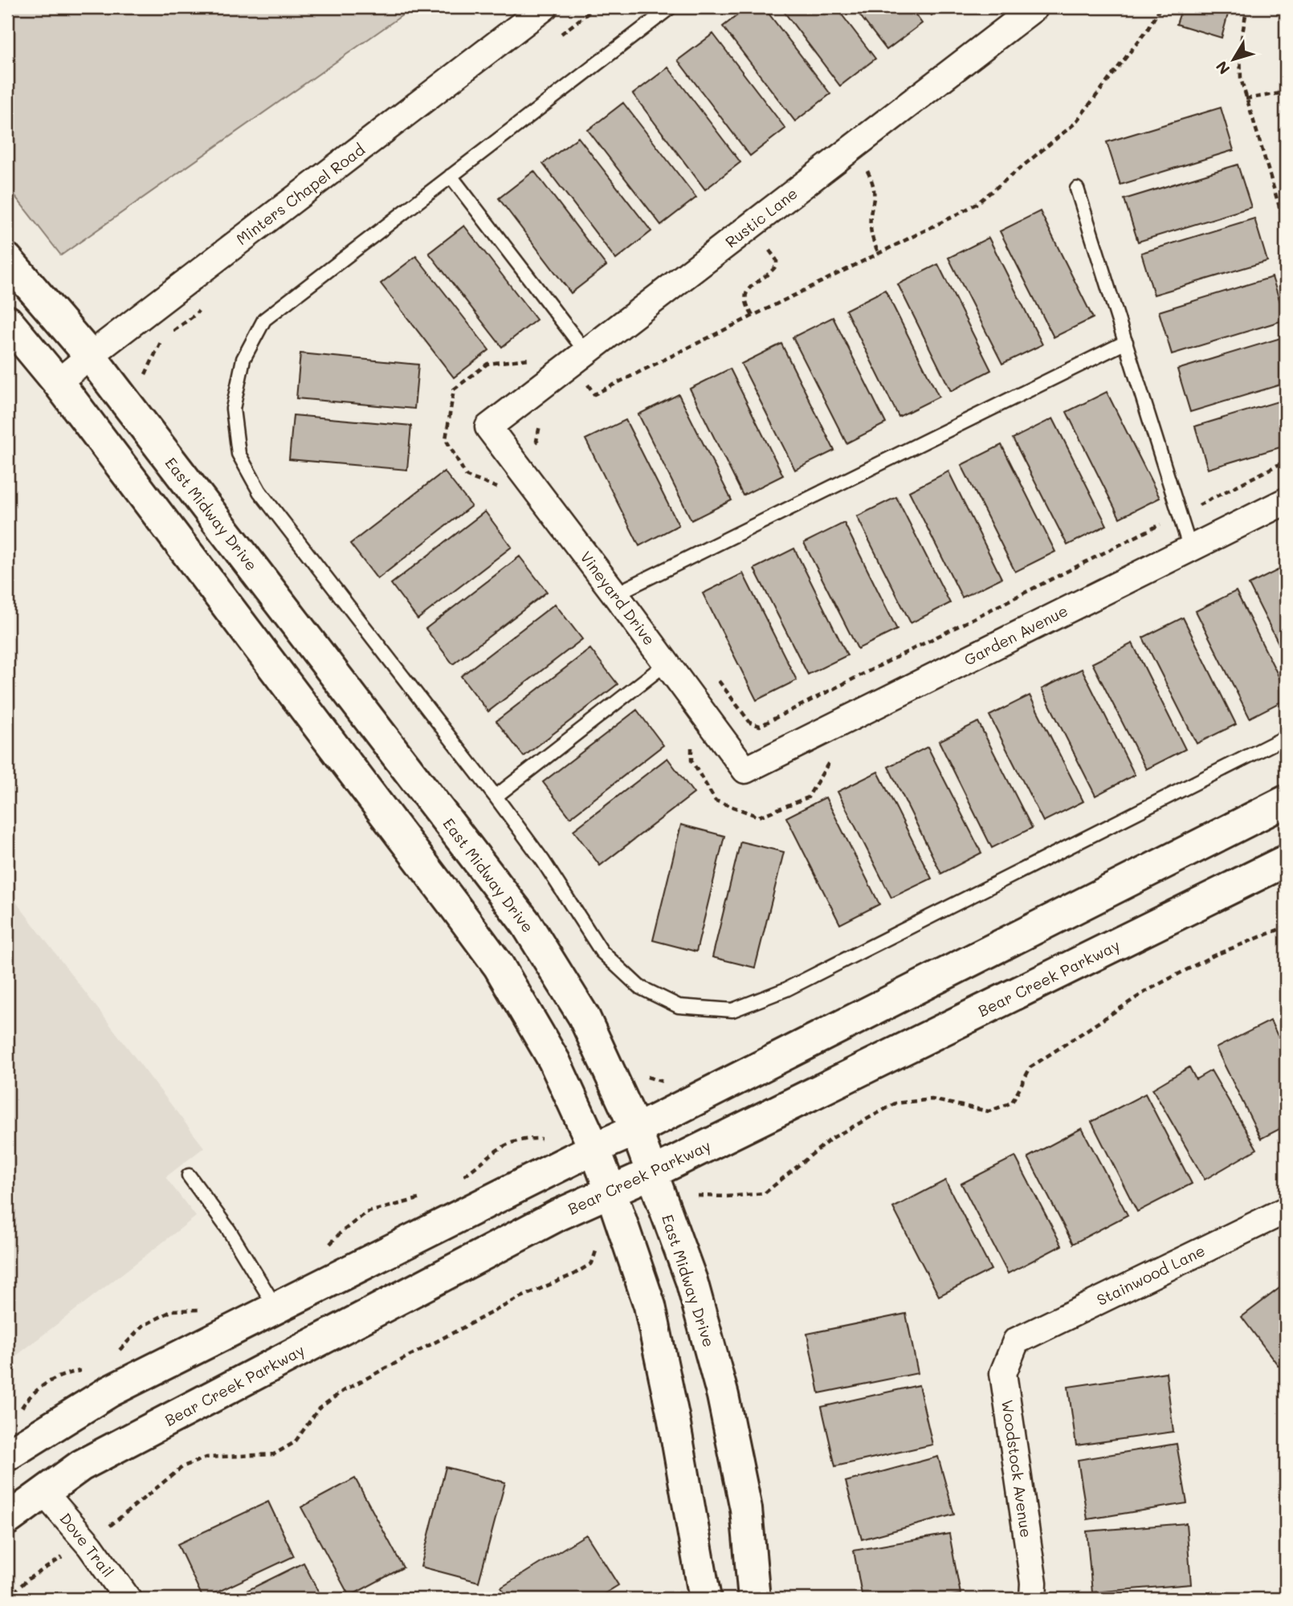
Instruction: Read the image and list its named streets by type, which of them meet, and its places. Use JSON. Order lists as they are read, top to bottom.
{
  "streets": {
    "main road": ["East Midway Drive", "Bear Creek Parkway"],
    "street": [
      "Minters Chapel Road",
      "Rustic Lane",
      "Vineyard Drive",
      "Garden Avenue",
      "Stainwood Lane",
      "Woodstock Avenue",
      "Dove Trail"
    ]
  },
  "crossings": [
    ["Minters Chapel Road", "East Midway Drive"],
    ["Rustic Lane", "Vineyard Drive"],
    ["East Midway Drive", "Bear Creek Parkway"],
    ["Vineyard Drive", "Garden Avenue"],
    ["Bear Creek Parkway", "Dove Trail"],
    ["Stainwood Lane", "Woodstock Avenue"]
  ],
  "north": "bottom left"
}
